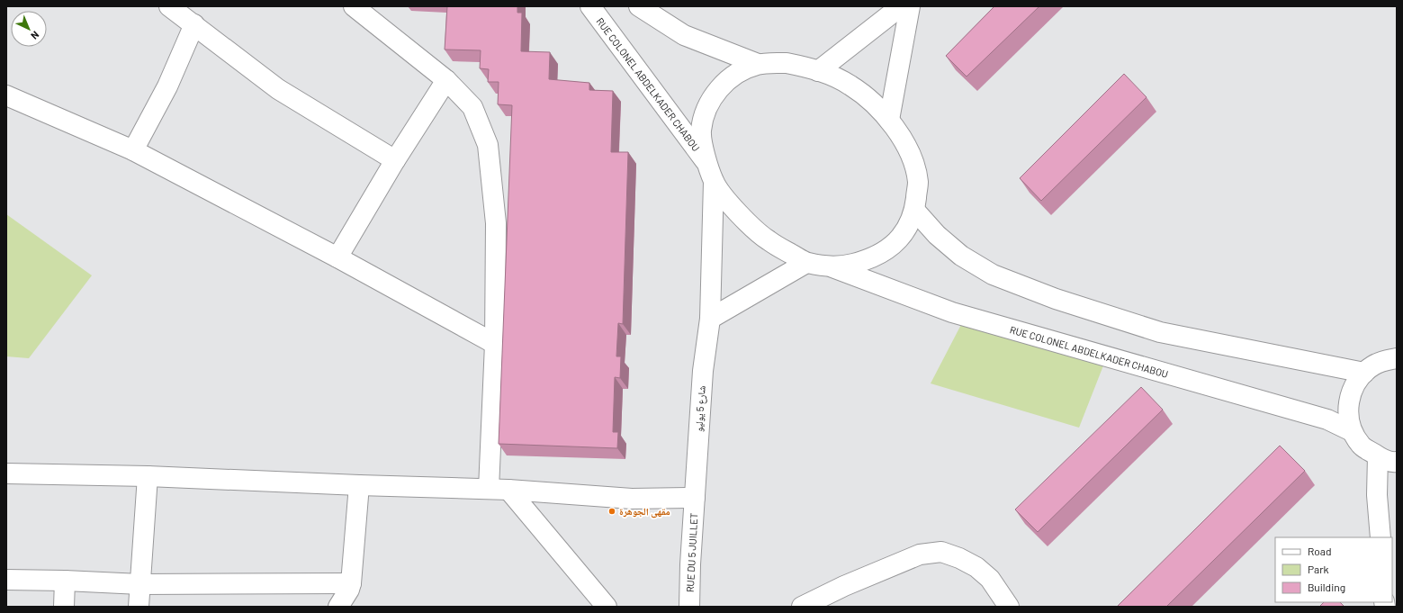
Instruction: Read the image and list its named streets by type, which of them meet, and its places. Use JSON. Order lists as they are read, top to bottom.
{
  "streets": {
    "street": ["RUE COLONEL ABDELKADER CHABOU", "شارع 5 يوليو", "RUE DU 5 JUILLET"]
  },
  "crossings": [
    ["شارع 5 يوليو", "RUE DU 5 JUILLET"]
  ],
  "places": ["مقهى الجوهرة"],
  "legend": ["Road", "Park", "Building"],
  "north": "bottom right"
}
